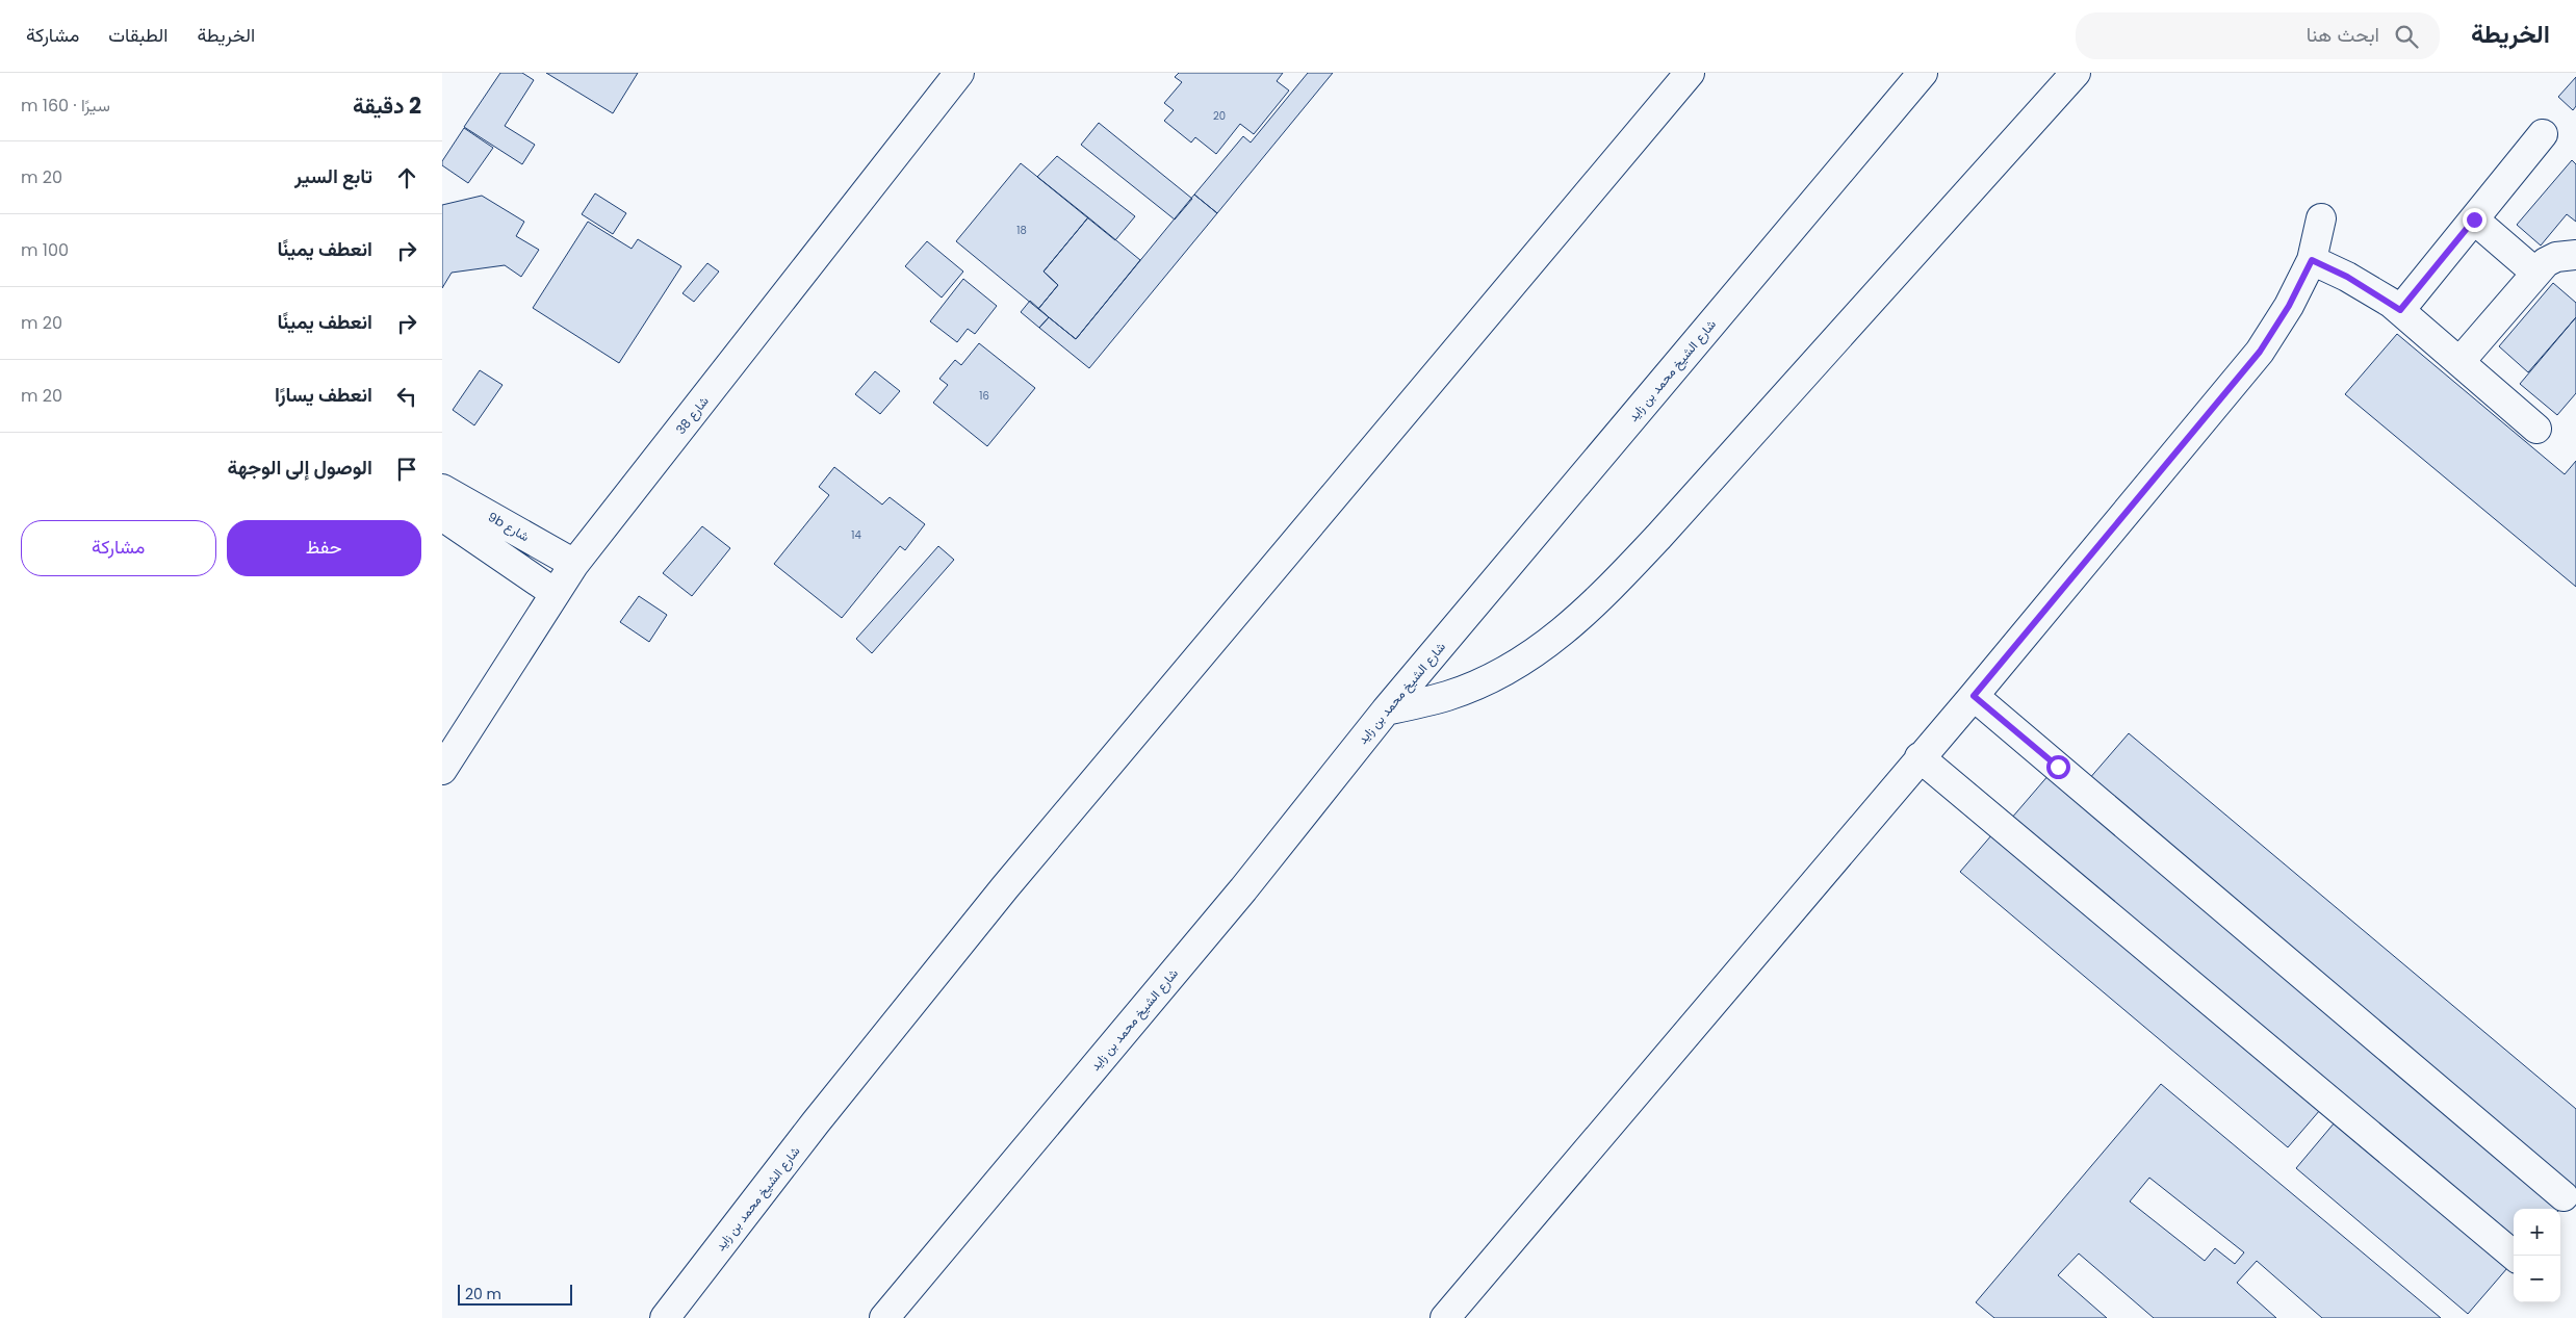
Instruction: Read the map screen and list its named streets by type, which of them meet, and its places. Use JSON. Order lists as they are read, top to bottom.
{
  "streets": {
    "main road": ["شارع الشيخ محمد بن زايد", "شارع 38", "9b شارع"]
  },
  "crossings": [
    ["شارع 38", "9b شارع"]
  ],
  "house_numbers": [
    "20",
    "18",
    "16",
    "14"
  ],
  "scale_bar": "20 m",
  "page": {
    "header": "الخريطة",
    "search": "ابحث هنا",
    "nav": ["الخريطة", "الطبقات", "مشاركة"],
    "heading": ["2 دقيقة", "سيرًا · 160 m"],
    "list": [
      ["تابع السير", "20 m"],
      ["انعطف يمينًا", "100 m"],
      ["انعطف يمينًا", "20 m"],
      ["انعطف يسارًا", "20 m"],
      "الوصول إلى الوجهة"
    ],
    "buttons": ["حفظ", "مشاركة"],
    "map_buttons": ["+", "−"],
    "scale": "20 m"
  }
}
